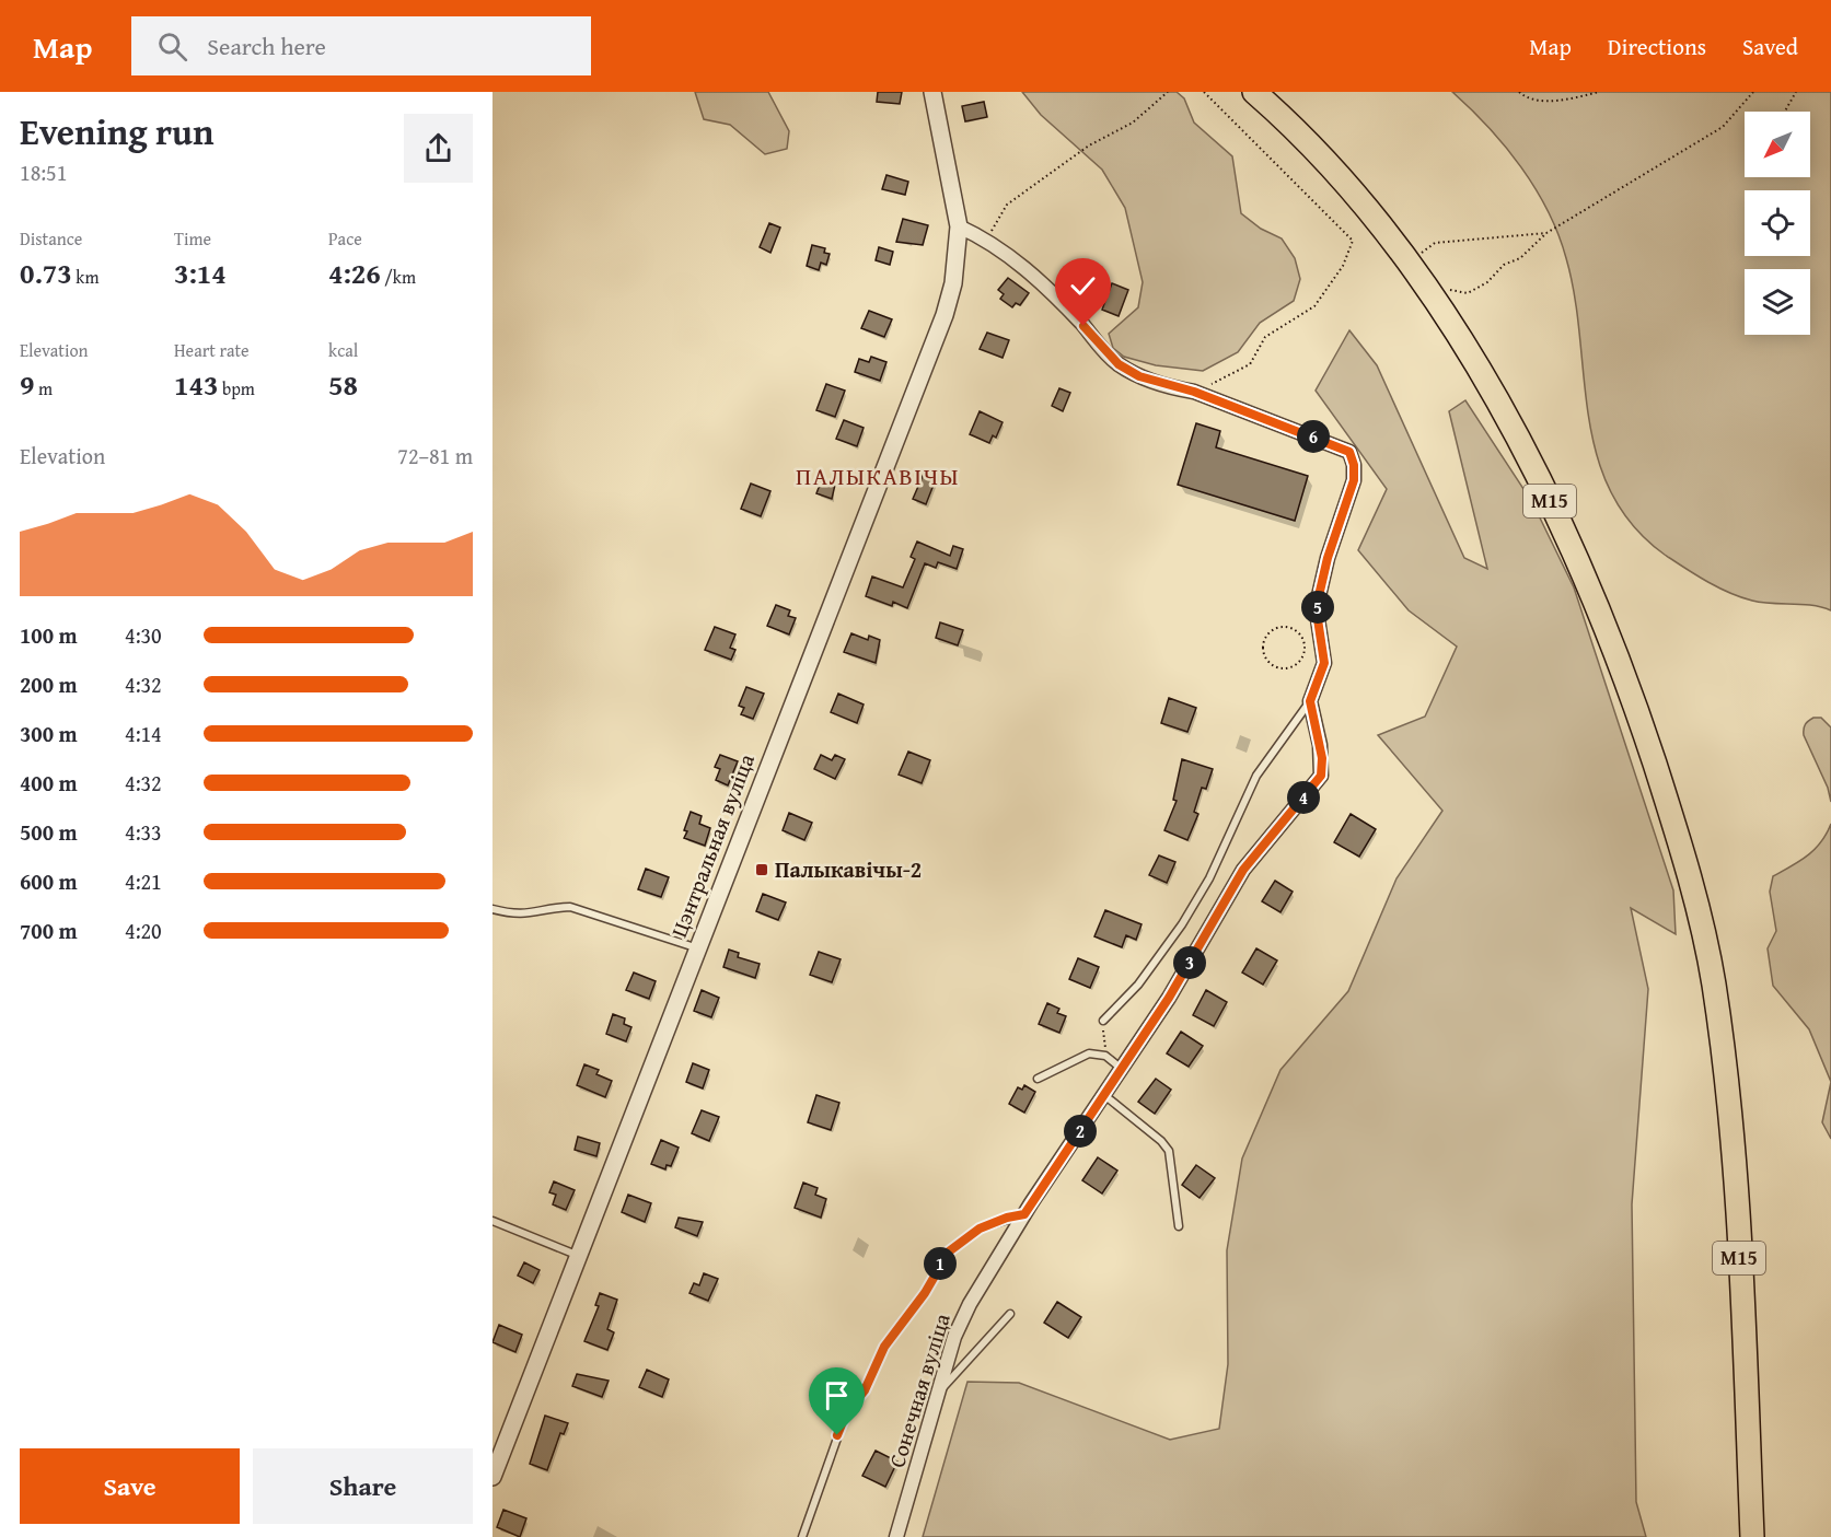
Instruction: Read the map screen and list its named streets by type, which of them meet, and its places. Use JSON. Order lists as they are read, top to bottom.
{
  "streets": {
    "highway": ["М15"],
    "street": ["Цэнтральная вуліца", "Сонечная вуліца"]
  },
  "districts": ["ПАЛЫКАВІЧЫ"],
  "places": {
    "transit": ["Палыкавічы-2"]
  },
  "north": "bottom left",
  "page": {
    "header": "Map",
    "search": "Search here",
    "nav": ["Map", "Directions", "Saved"],
    "heading": ["Evening run", "18:51"],
    "stats": [
      ["Distance", "0.73 km"],
      ["Time", "3:14"],
      ["Pace", "4:26 /km"],
      ["Elevation", "9 m"],
      ["Heart rate", "143 bpm"],
      ["kcal", "58"]
    ],
    "pins": [
      "6",
      "5",
      "4",
      "3",
      "2",
      "1"
    ],
    "chart": ["Elevation", "72–81 m"],
    "list": [
      {
        "name": "100 m",
        "note": "4:30"
      },
      {
        "name": "200 m",
        "note": "4:32"
      },
      {
        "name": "300 m",
        "note": "4:14"
      },
      {
        "name": "400 m",
        "note": "4:32"
      },
      {
        "name": "500 m",
        "note": "4:33"
      },
      {
        "name": "600 m",
        "note": "4:21"
      },
      {
        "name": "700 m",
        "note": "4:20"
      }
    ],
    "buttons": ["Save", "Share"]
  }
}
